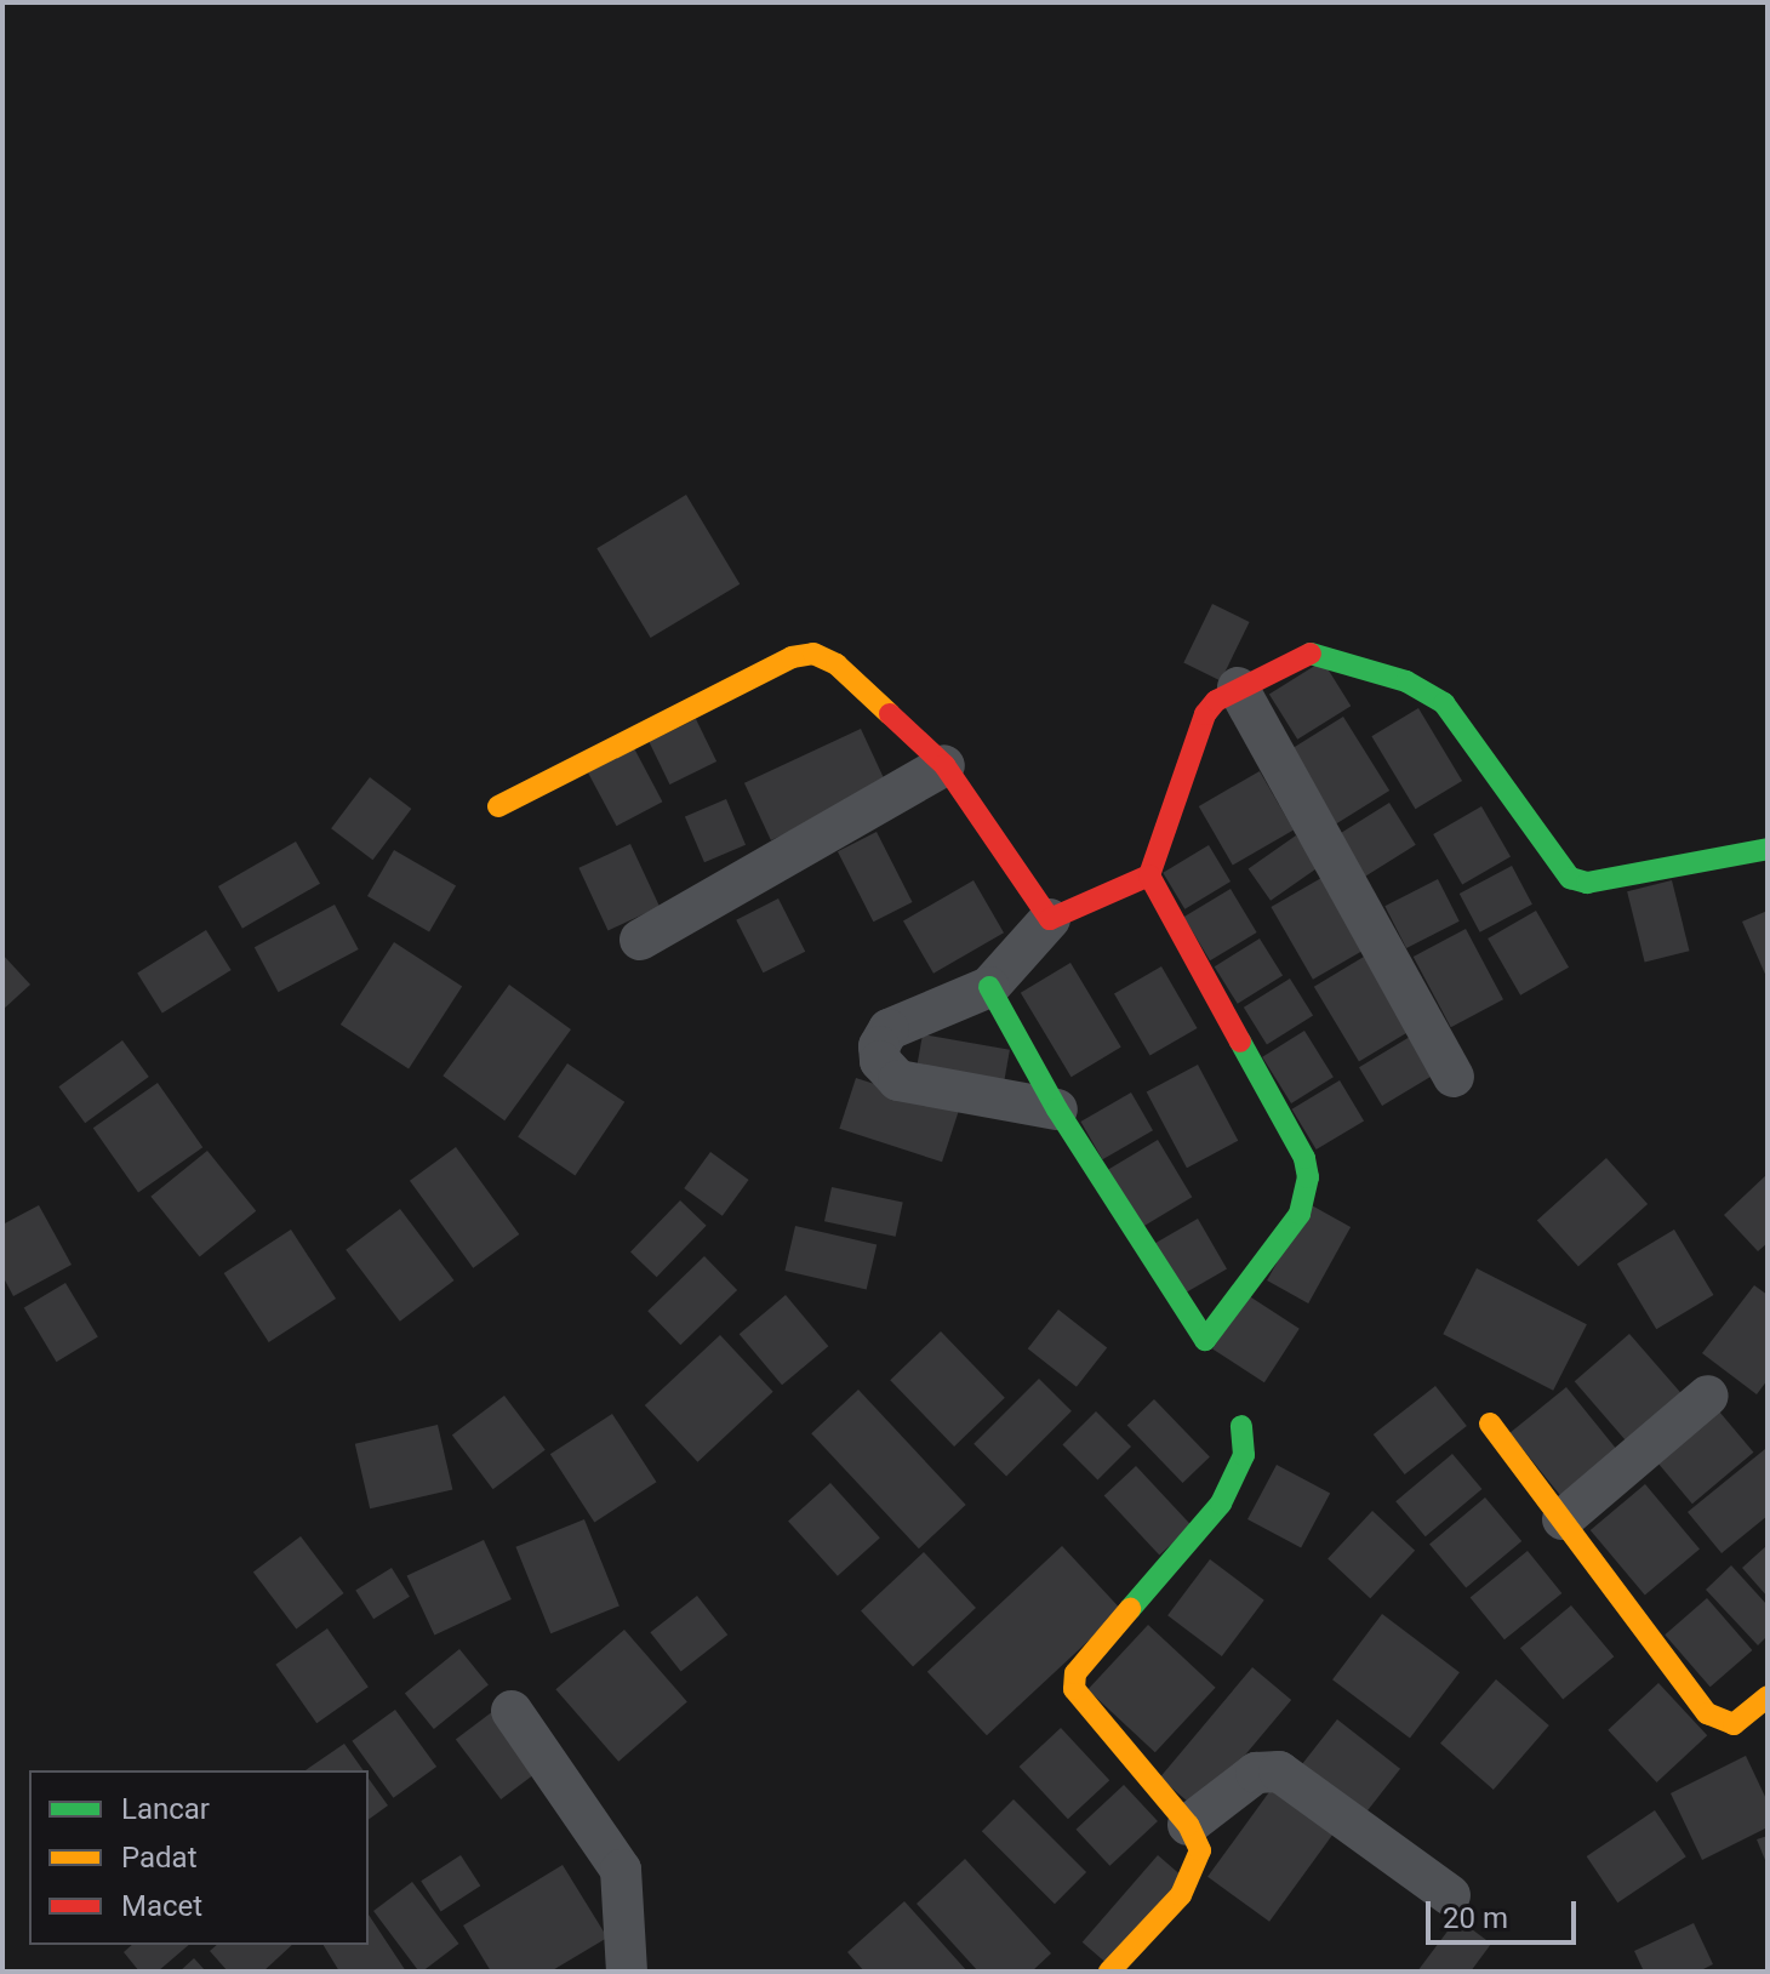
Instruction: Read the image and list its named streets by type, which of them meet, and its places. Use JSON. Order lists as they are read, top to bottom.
{
  "legend": ["Lancar", "Padat", "Macet"],
  "scale_bar": "20 m"
}
